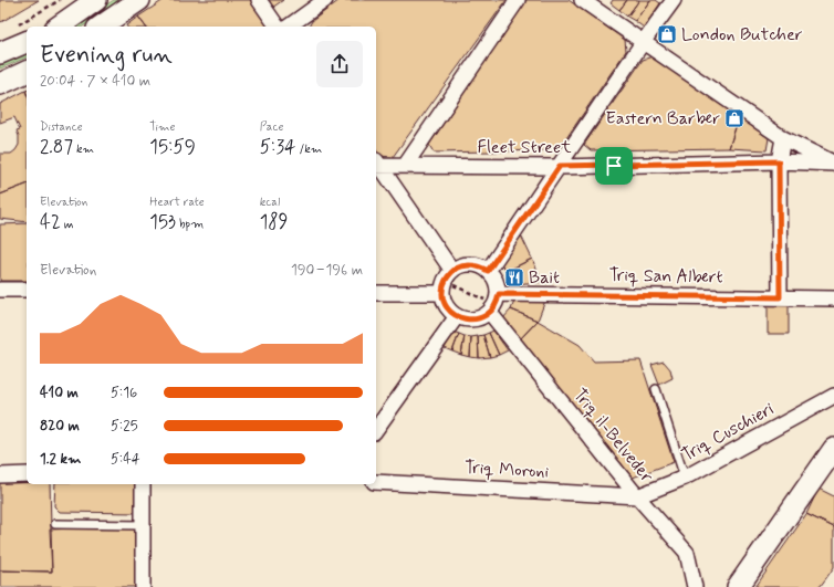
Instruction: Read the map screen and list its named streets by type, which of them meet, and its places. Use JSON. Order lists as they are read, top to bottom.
{
  "streets": {
    "street": [
      "Fleet Street",
      "Triq San Albert",
      "Triq Cuschieri",
      "Triq il-Belveder",
      "Triq Moroni"
    ]
  },
  "crossings": [
    ["Triq San Albert", "Triq il-Belveder"],
    ["Triq Cuschieri", "Triq il-Belveder"],
    ["Triq Cuschieri", "Triq Moroni"],
    ["Triq il-Belveder", "Triq Moroni"]
  ],
  "places": {
    "shop": ["London Butcher", "Eastern Barber"],
    "restaurant": ["Bait"]
  },
  "page": {
    "heading": ["Evening run", "20:04 · 7 × 410 m"],
    "stats": [
      ["Distance", "2.87 km"],
      ["Time", "15:59"],
      ["Pace", "5:34 /km"],
      ["Elevation", "42 m"],
      ["Heart rate", "153 bpm"],
      ["kcal", "189"]
    ],
    "chart": ["Elevation", "190–196 m"],
    "list": [
      {
        "name": "410 m",
        "note": "5:16"
      },
      {
        "name": "820 m",
        "note": "5:25"
      },
      {
        "name": "1.2 km",
        "note": "5:44"
      }
    ]
  }
}
